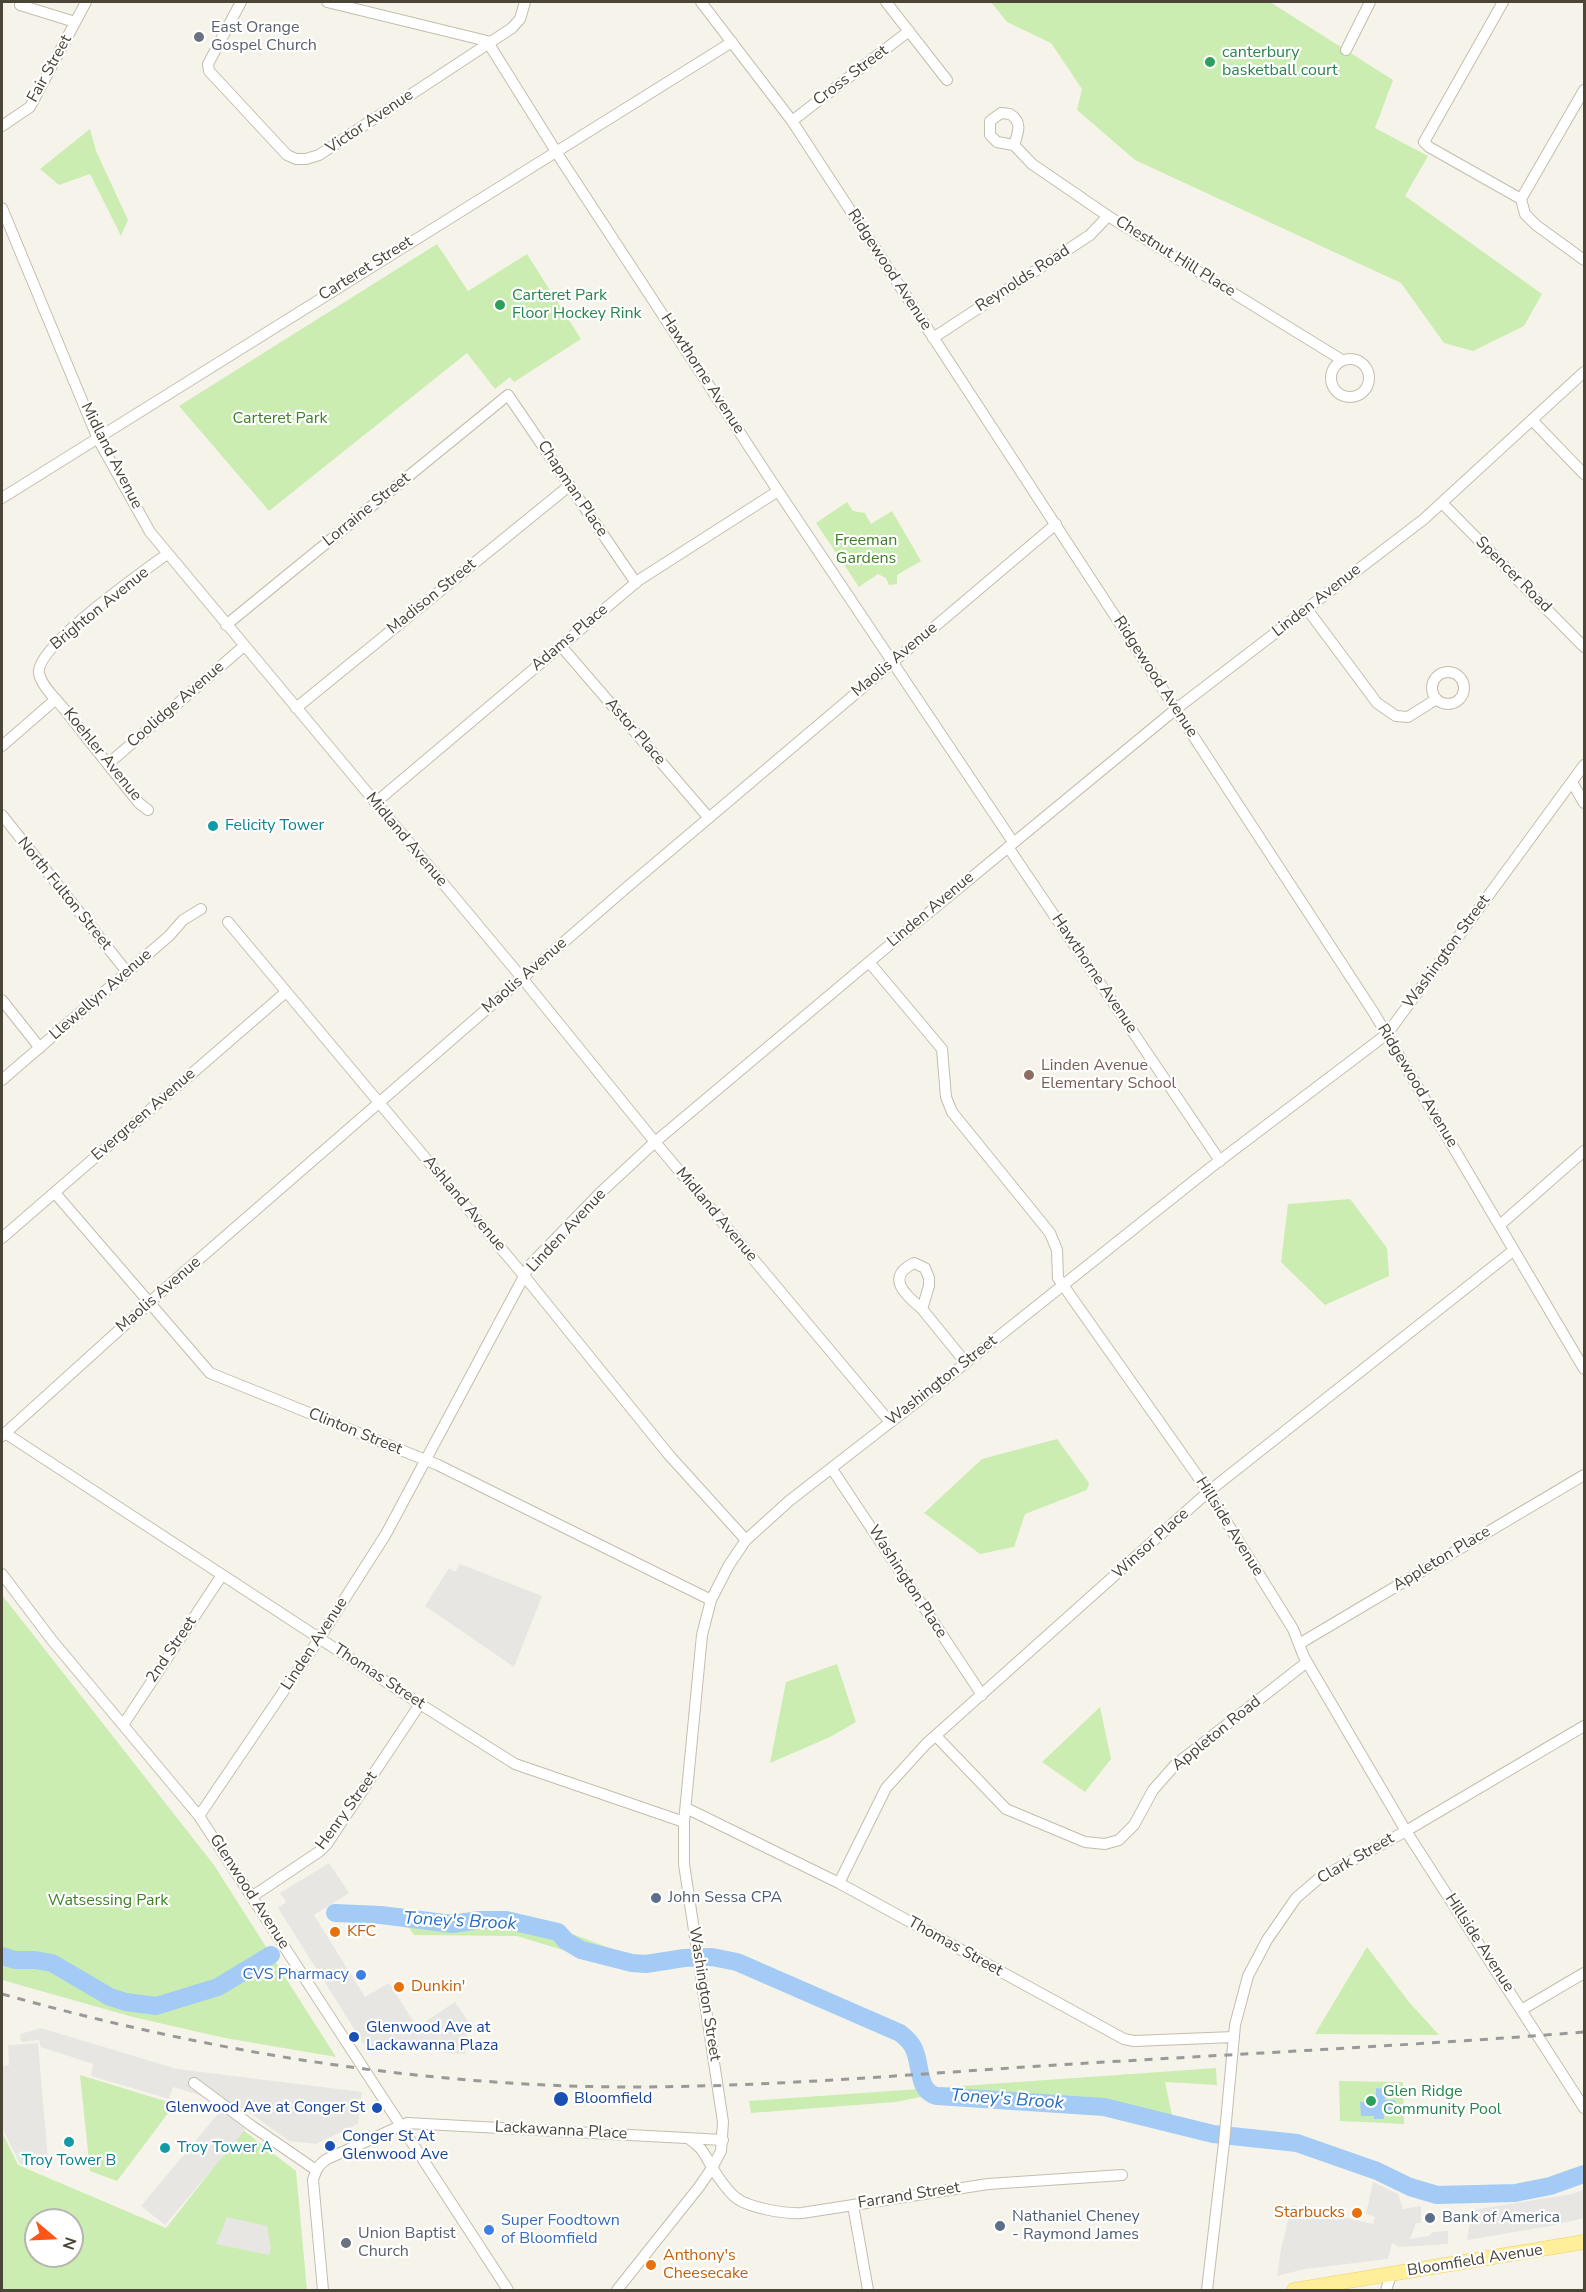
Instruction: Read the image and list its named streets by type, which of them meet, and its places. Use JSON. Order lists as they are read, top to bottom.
{
  "streets": {
    "main road": ["Bloomfield Avenue"],
    "street": [
      "Fair Street",
      "Cross Street",
      "Victor Avenue",
      "Chestnut Hill Place",
      "Carteret Street",
      "Ridgewood Avenue",
      "Reynolds Road",
      "Hawthorne Avenue",
      "Midland Avenue",
      "Chapman Place",
      "Lorraine Street",
      "Spencer Road",
      "Madison Street",
      "Linden Avenue",
      "Brighton Avenue",
      "Adams Place",
      "Maolis Avenue",
      "Coolidge Avenue",
      "Astor Place",
      "Koehler Avenue",
      "North Fulton Street",
      "Washington Street",
      "Llewellyn Avenue",
      "Evergreen Avenue",
      "Ashland Avenue",
      "Clinton Street",
      "Hillside Avenue",
      "Winsor Place",
      "Appleton Place",
      "Washington Place",
      "2nd Street",
      "Thomas Street",
      "Appleton Road",
      "Henry Street",
      "Clark Street",
      "Glenwood Avenue",
      "Lackawanna Place",
      "Farrand Street"
    ]
  },
  "crossings": [
    ["Cross Street", "Ridgewood Avenue"],
    ["Victor Avenue", "Hawthorne Avenue"],
    ["Chestnut Hill Place", "Reynolds Road"],
    ["Carteret Street", "Ridgewood Avenue"],
    ["Carteret Street", "Hawthorne Avenue"],
    ["Carteret Street", "Midland Avenue"],
    ["Ridgewood Avenue", "Reynolds Road"],
    ["Ridgewood Avenue", "Linden Avenue"],
    ["Ridgewood Avenue", "Maolis Avenue"],
    ["Ridgewood Avenue", "Washington Street"],
    ["Ridgewood Avenue", "Winsor Place"],
    ["Hawthorne Avenue", "Linden Avenue"],
    ["Hawthorne Avenue", "Adams Place"],
    ["Hawthorne Avenue", "Maolis Avenue"],
    ["Hawthorne Avenue", "Washington Street"],
    ["Midland Avenue", "Lorraine Street"],
    ["Midland Avenue", "Madison Street"],
    ["Midland Avenue", "Linden Avenue"],
    ["Midland Avenue", "Brighton Avenue"],
    ["Midland Avenue", "Adams Place"],
    ["Midland Avenue", "Maolis Avenue"],
    ["Midland Avenue", "Coolidge Avenue"],
    ["Midland Avenue", "Washington Street"],
    ["Chapman Place", "Lorraine Street"],
    ["Chapman Place", "Madison Street"],
    ["Chapman Place", "Adams Place"],
    ["Spencer Road", "Linden Avenue"],
    ["Linden Avenue", "Ashland Avenue"],
    ["Linden Avenue", "Clinton Street"],
    ["Linden Avenue", "Hillside Avenue"],
    ["Linden Avenue", "Thomas Street"],
    ["Linden Avenue", "Glenwood Avenue"],
    ["Brighton Avenue", "Koehler Avenue"],
    ["Adams Place", "Astor Place"],
    ["Maolis Avenue", "Astor Place"],
    ["Maolis Avenue", "Ashland Avenue"],
    ["Maolis Avenue", "Clinton Street"],
    ["Maolis Avenue", "Thomas Street"],
    ["Coolidge Avenue", "Koehler Avenue"],
    ["North Fulton Street", "Llewellyn Avenue"],
    ["Washington Street", "Ashland Avenue"],
    ["Washington Street", "Clinton Street"],
    ["Washington Street", "Hillside Avenue"],
    ["Washington Street", "Washington Place"],
    ["Washington Street", "Thomas Street"],
    ["Washington Street", "Lackawanna Place"],
    ["Washington Street", "Farrand Street"],
    ["Evergreen Avenue", "Ashland Avenue"],
    ["Evergreen Avenue", "Clinton Street"],
    ["Hillside Avenue", "Winsor Place"],
    ["Hillside Avenue", "Appleton Place"],
    ["Hillside Avenue", "Appleton Road"],
    ["Hillside Avenue", "Clark Street"],
    ["Winsor Place", "Washington Place"],
    ["Winsor Place", "Thomas Street"],
    ["Winsor Place", "Appleton Road"],
    ["2nd Street", "Thomas Street"],
    ["2nd Street", "Glenwood Avenue"],
    ["Thomas Street", "Henry Street"],
    ["Thomas Street", "Clark Street"],
    ["Henry Street", "Glenwood Avenue"],
    ["Glenwood Avenue", "Lackawanna Place"]
  ],
  "water": ["Toney's Brook"],
  "parks": ["Carteret Park", "Freeman Gardens", "Watsessing Park"],
  "places": [
    "East Orange Gospel Church",
    "canterbury basketball court",
    "Carteret Park Floor Hockey Rink",
    "Felicity Tower",
    "Linden Avenue Elementary School",
    "John Sessa CPA",
    "KFC",
    "CVS Pharmacy",
    "Dunkin'",
    "Glenwood Ave at Lackawanna Plaza",
    "Bloomfield",
    "Glen Ridge Community Pool",
    "Glenwood Ave at Conger St",
    "Troy Tower B",
    "Conger St At Glenwood Ave",
    "Troy Tower A",
    "Starbucks",
    "Bank of America",
    "Nathaniel Cheney - Raymond James",
    "Super Foodtown of Bloomfield",
    "Union Baptist Church",
    "Anthony's Cheesecake"
  ],
  "north": "right"
}
